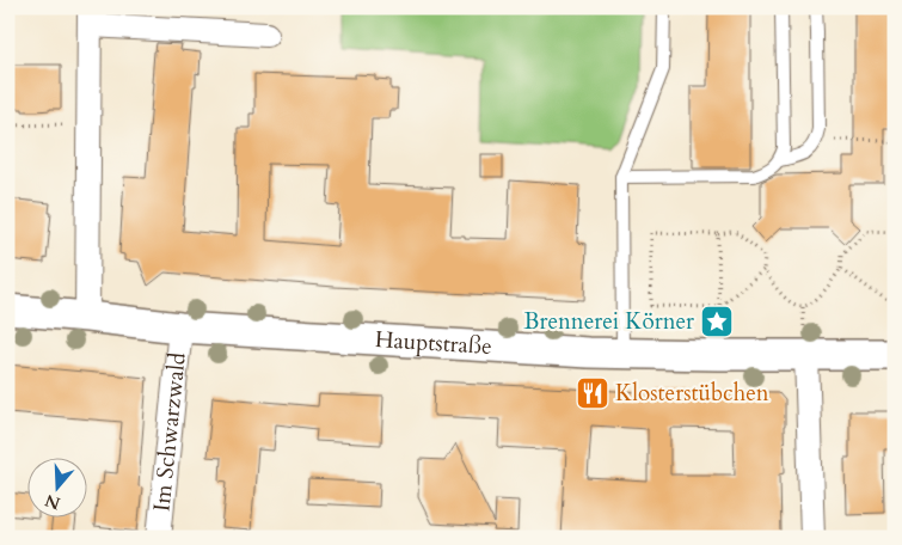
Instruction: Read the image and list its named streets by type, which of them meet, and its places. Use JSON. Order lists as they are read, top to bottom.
{
  "streets": {
    "street": ["Hauptstraße", "Im Schwarzwald"]
  },
  "crossings": [
    ["Hauptstraße", "Im Schwarzwald"]
  ],
  "places": {
    "place": ["Brennerei Körner"],
    "restaurant": ["Klosterstübchen"]
  },
  "north": "bottom"
}
